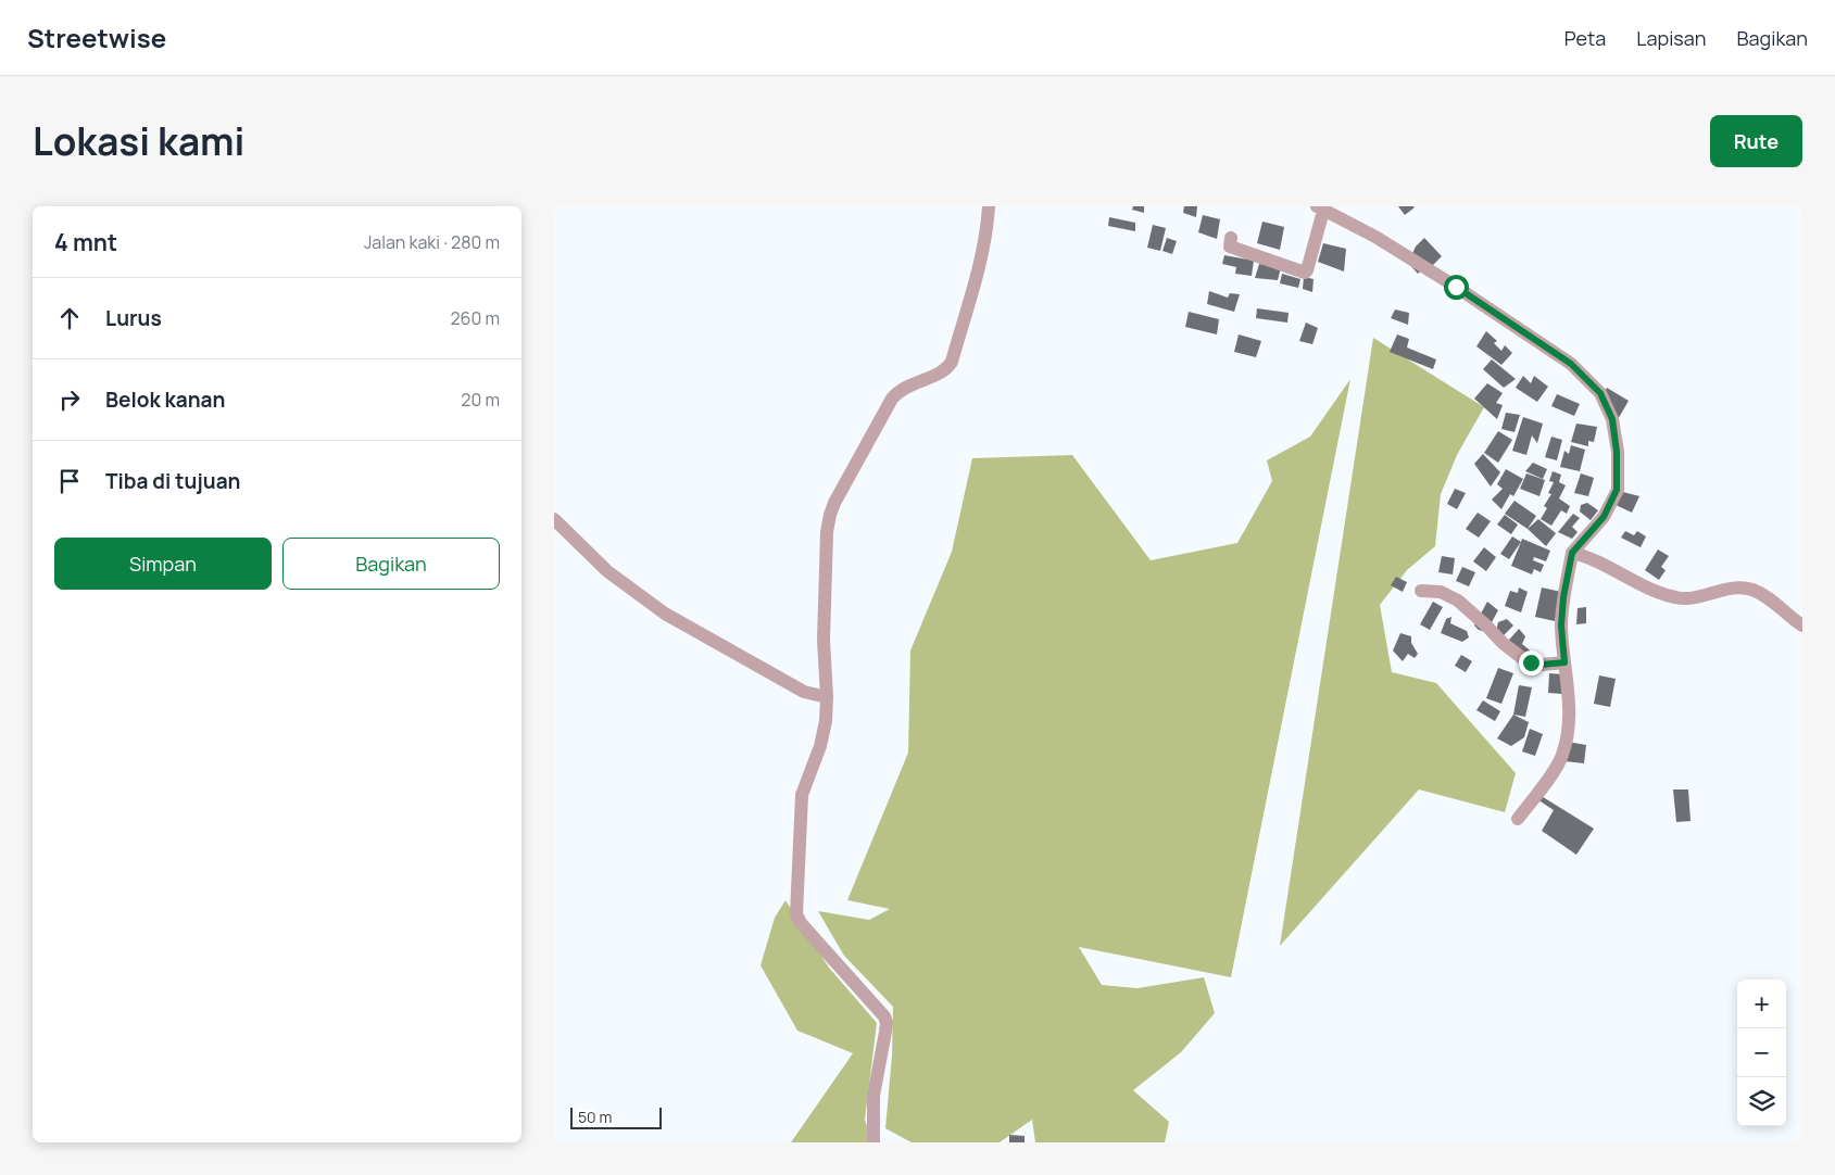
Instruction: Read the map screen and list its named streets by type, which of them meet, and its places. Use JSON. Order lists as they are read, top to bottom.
{
  "scale_bar": "50 m",
  "page": {
    "header": "Streetwise",
    "nav": ["Peta", "Lapisan", "Bagikan"],
    "title": "Lokasi kami",
    "buttons": [
      "Rute",
      ["Simpan", "Bagikan"]
    ],
    "heading": ["4 mnt", "Jalan kaki · 280 m"],
    "list": [
      ["Lurus", "260 m"],
      ["Belok kanan", "20 m"],
      "Tiba di tujuan"
    ],
    "map_buttons": ["+", "−"],
    "scale": "50 m"
  }
}
